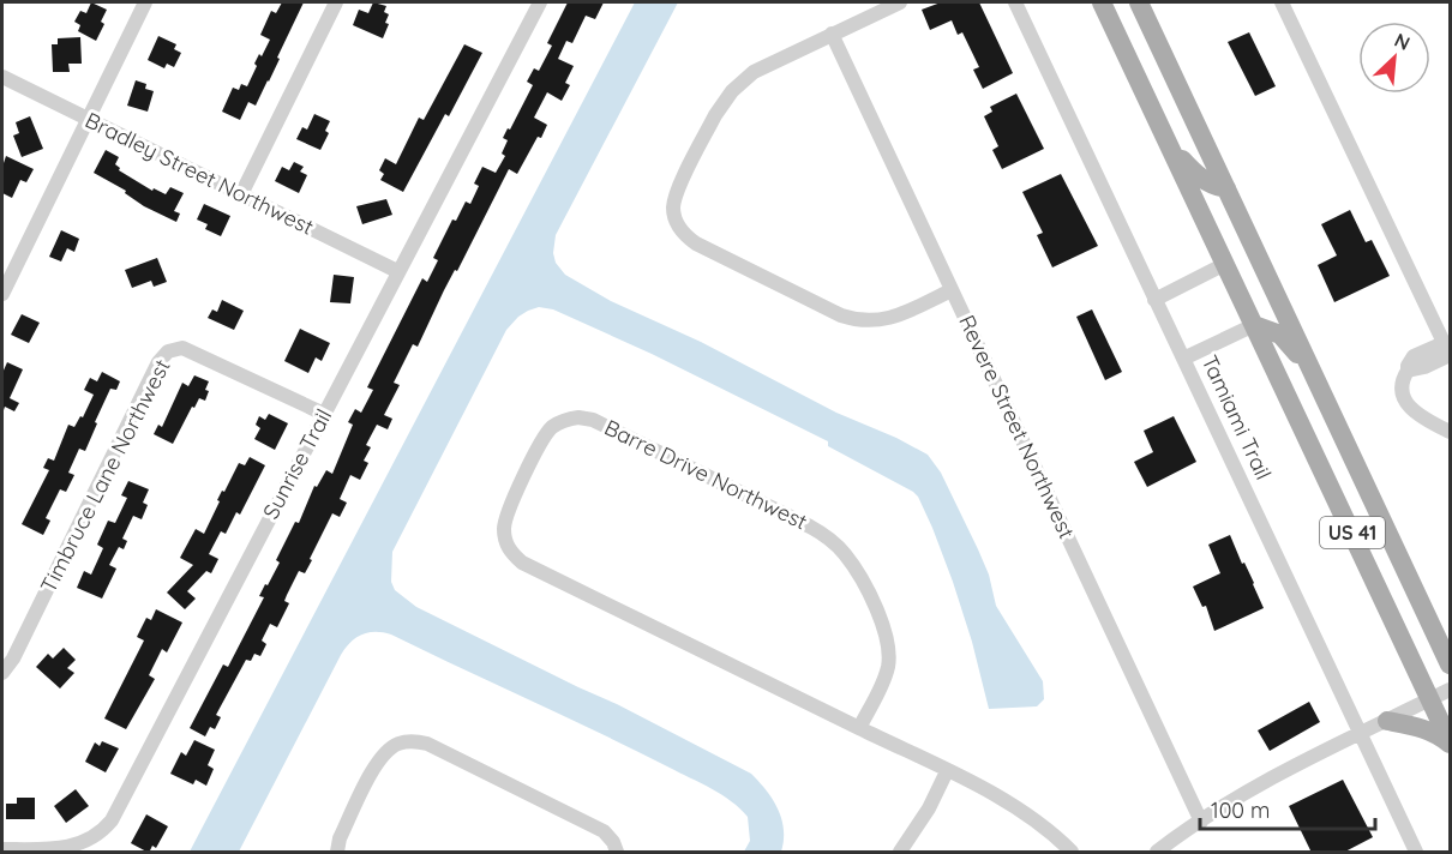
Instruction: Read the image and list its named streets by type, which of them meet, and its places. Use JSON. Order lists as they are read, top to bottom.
{
  "streets": {
    "main road": ["US 41"],
    "street": [
      "Bradley Street Northwest",
      "Tamiami Trail",
      "Revere Street Northwest",
      "Sunrise Trail",
      "Barre Drive Northwest",
      "Timbruce Lane Northwest"
    ]
  },
  "crossings": [
    ["Bradley Street Northwest", "Sunrise Trail"],
    ["Sunrise Trail", "Timbruce Lane Northwest"]
  ],
  "scale_bar": "100 m",
  "north": "top right"
}
